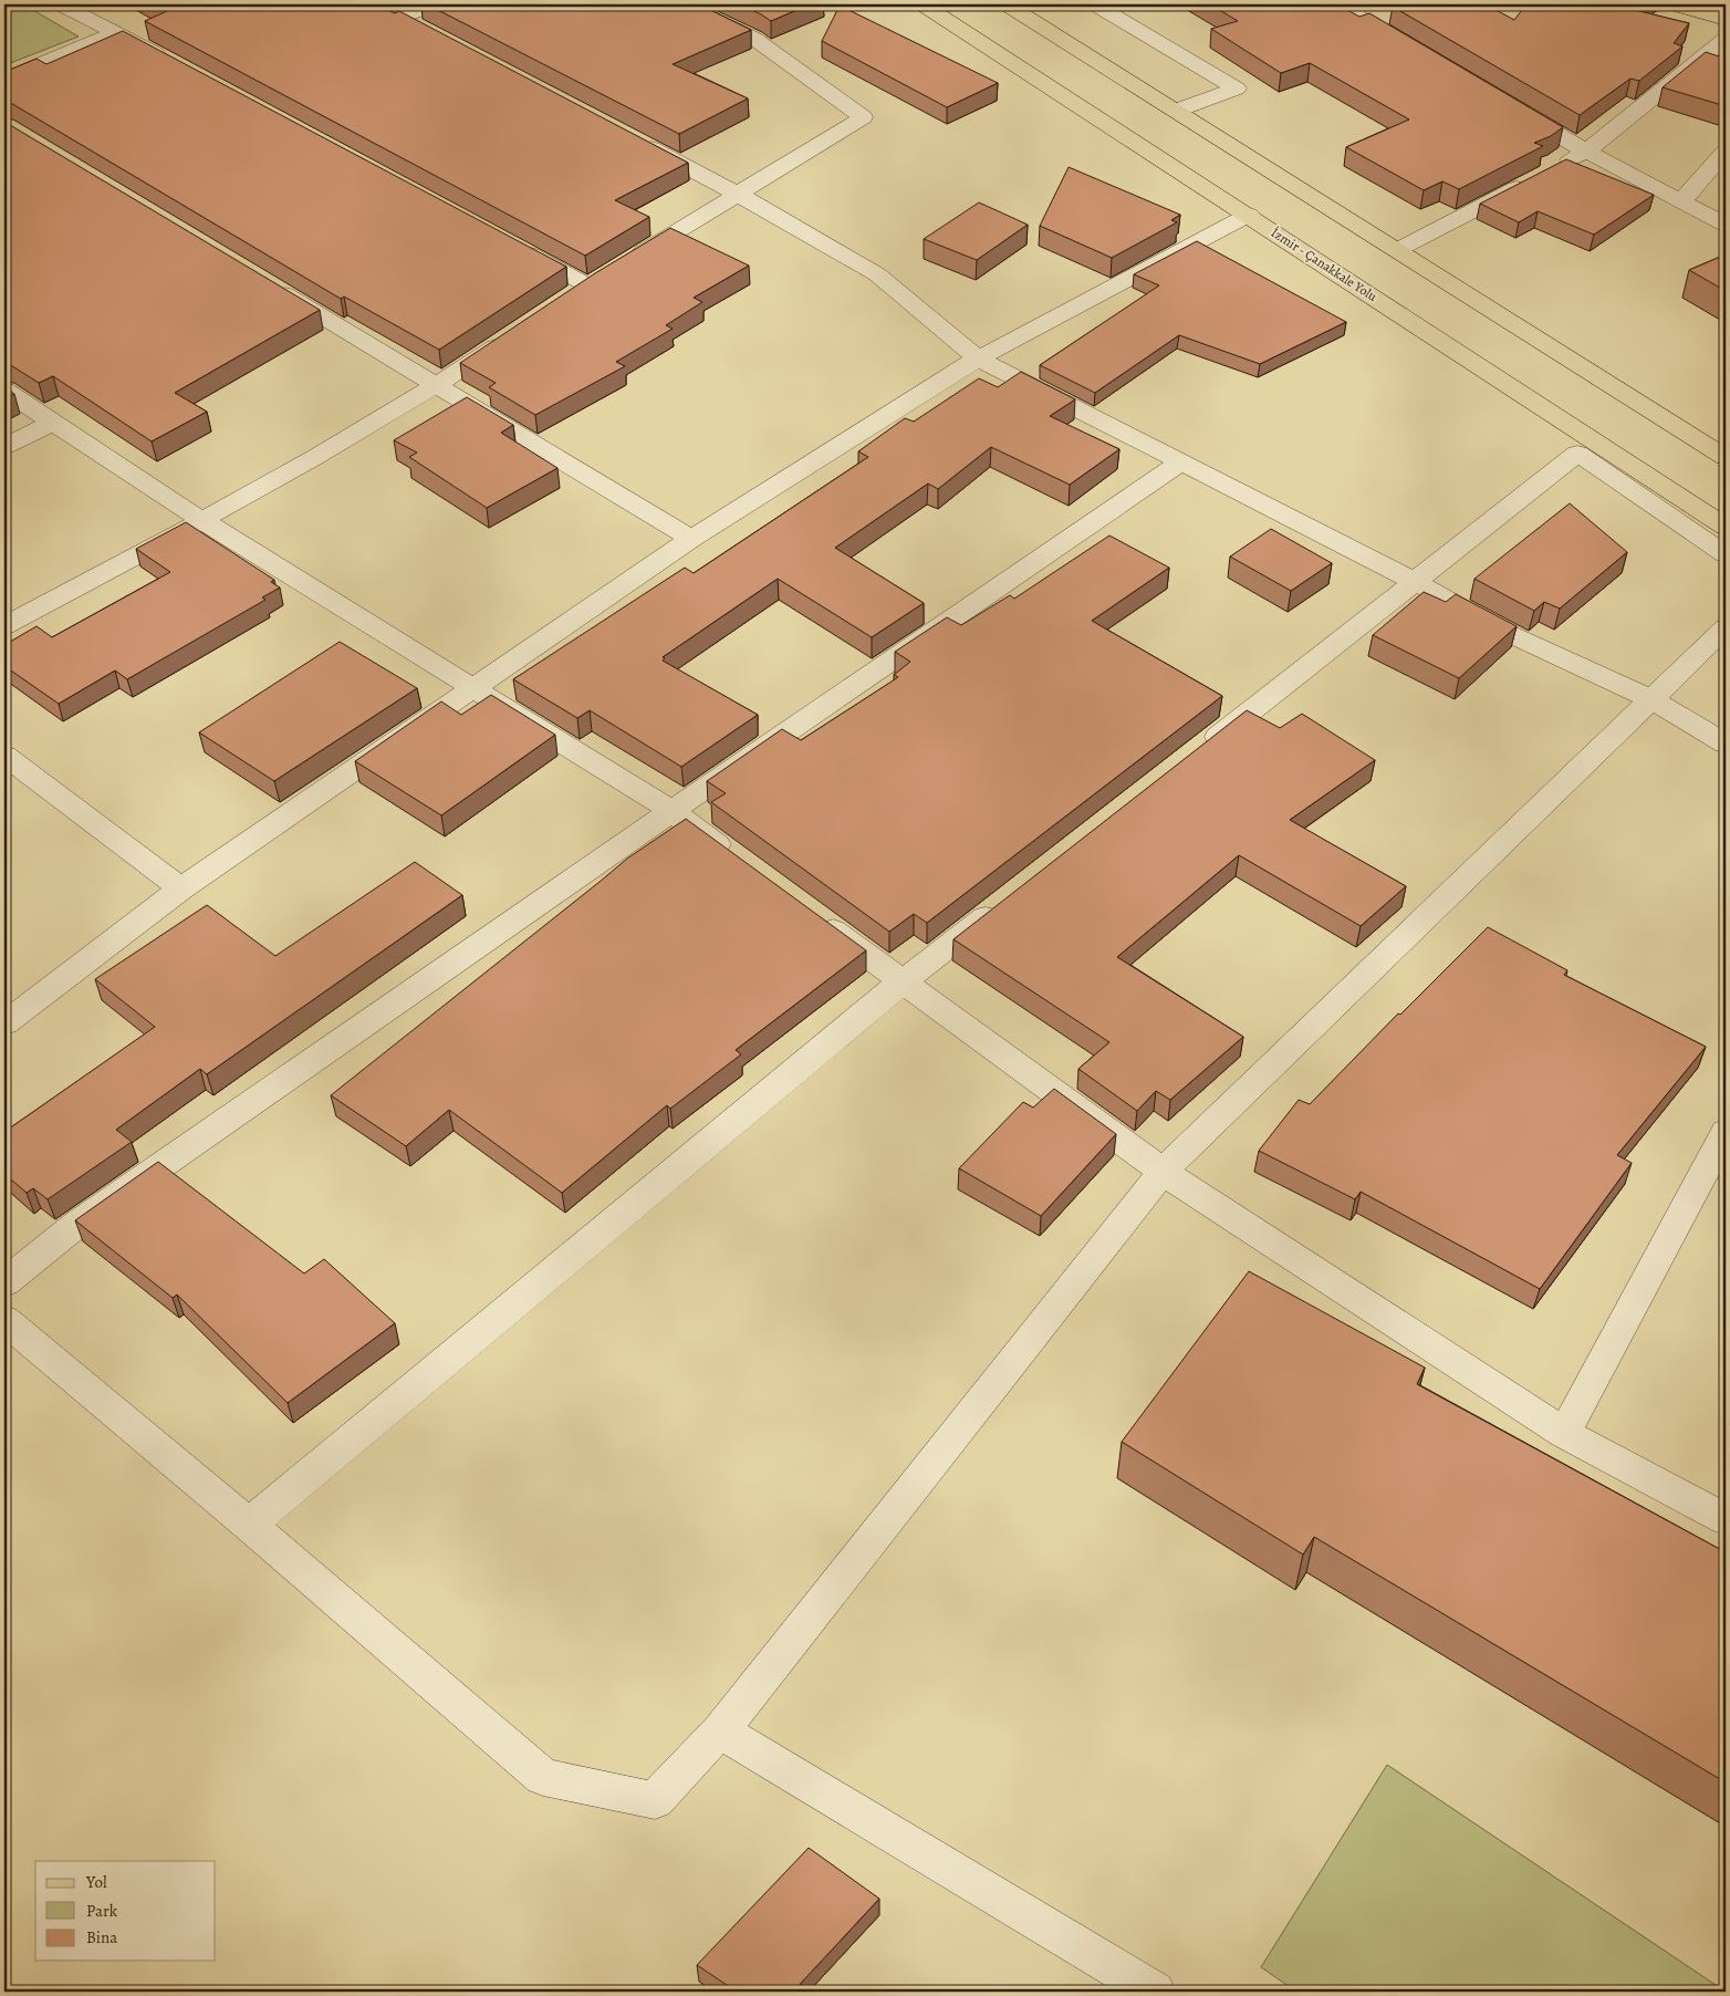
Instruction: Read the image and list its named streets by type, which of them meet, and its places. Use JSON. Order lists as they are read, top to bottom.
{
  "streets": {
    "main road": ["İzmir - Çanakkale Yolu"]
  },
  "legend": ["Yol", "Park", "Bina"]
}
